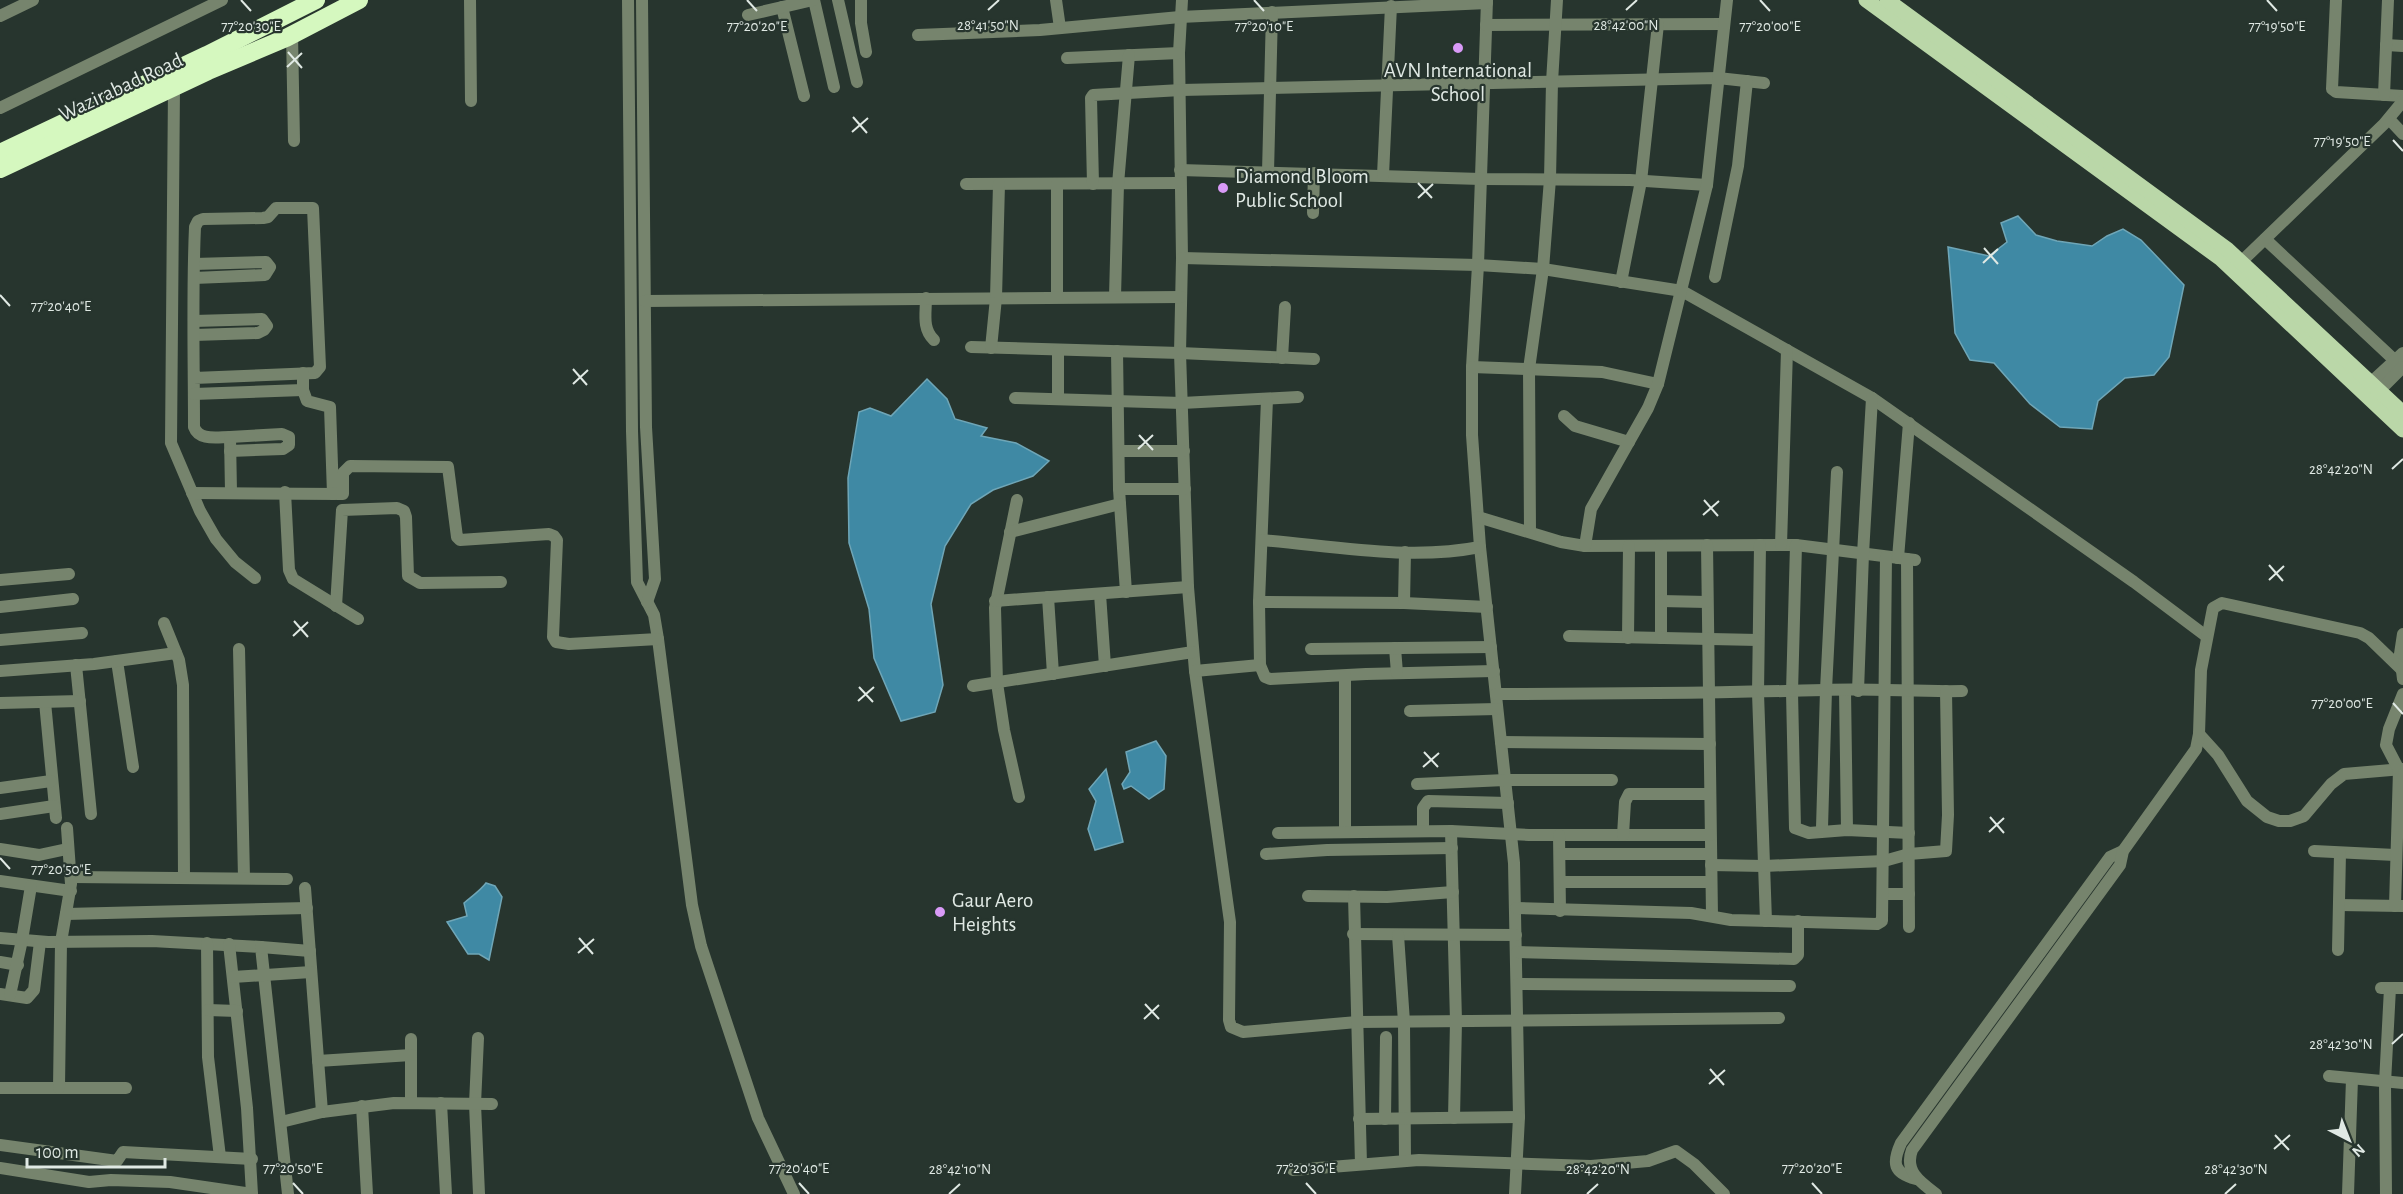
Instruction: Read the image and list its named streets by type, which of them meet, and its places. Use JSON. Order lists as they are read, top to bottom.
{
  "streets": {
    "highway": ["Wazirabad Road"]
  },
  "places": ["AVN International School", "Diamond Bloom Public School", "Gaur Aero Heights"],
  "scale_bar": "100 m",
  "north": "bottom right",
  "coordinates": [
    "28°41'50\"N",
    "28°42'00\"N",
    "77°20'30\"E",
    "77°20'20\"E",
    "77°20'10\"E",
    "77°20'00\"E",
    "77°19'50\"E",
    "77°20'40\"E",
    "28°42'20\"N",
    "77°20'50\"E",
    "28°42'30\"N",
    "28°42'10\"N"
  ]
}
